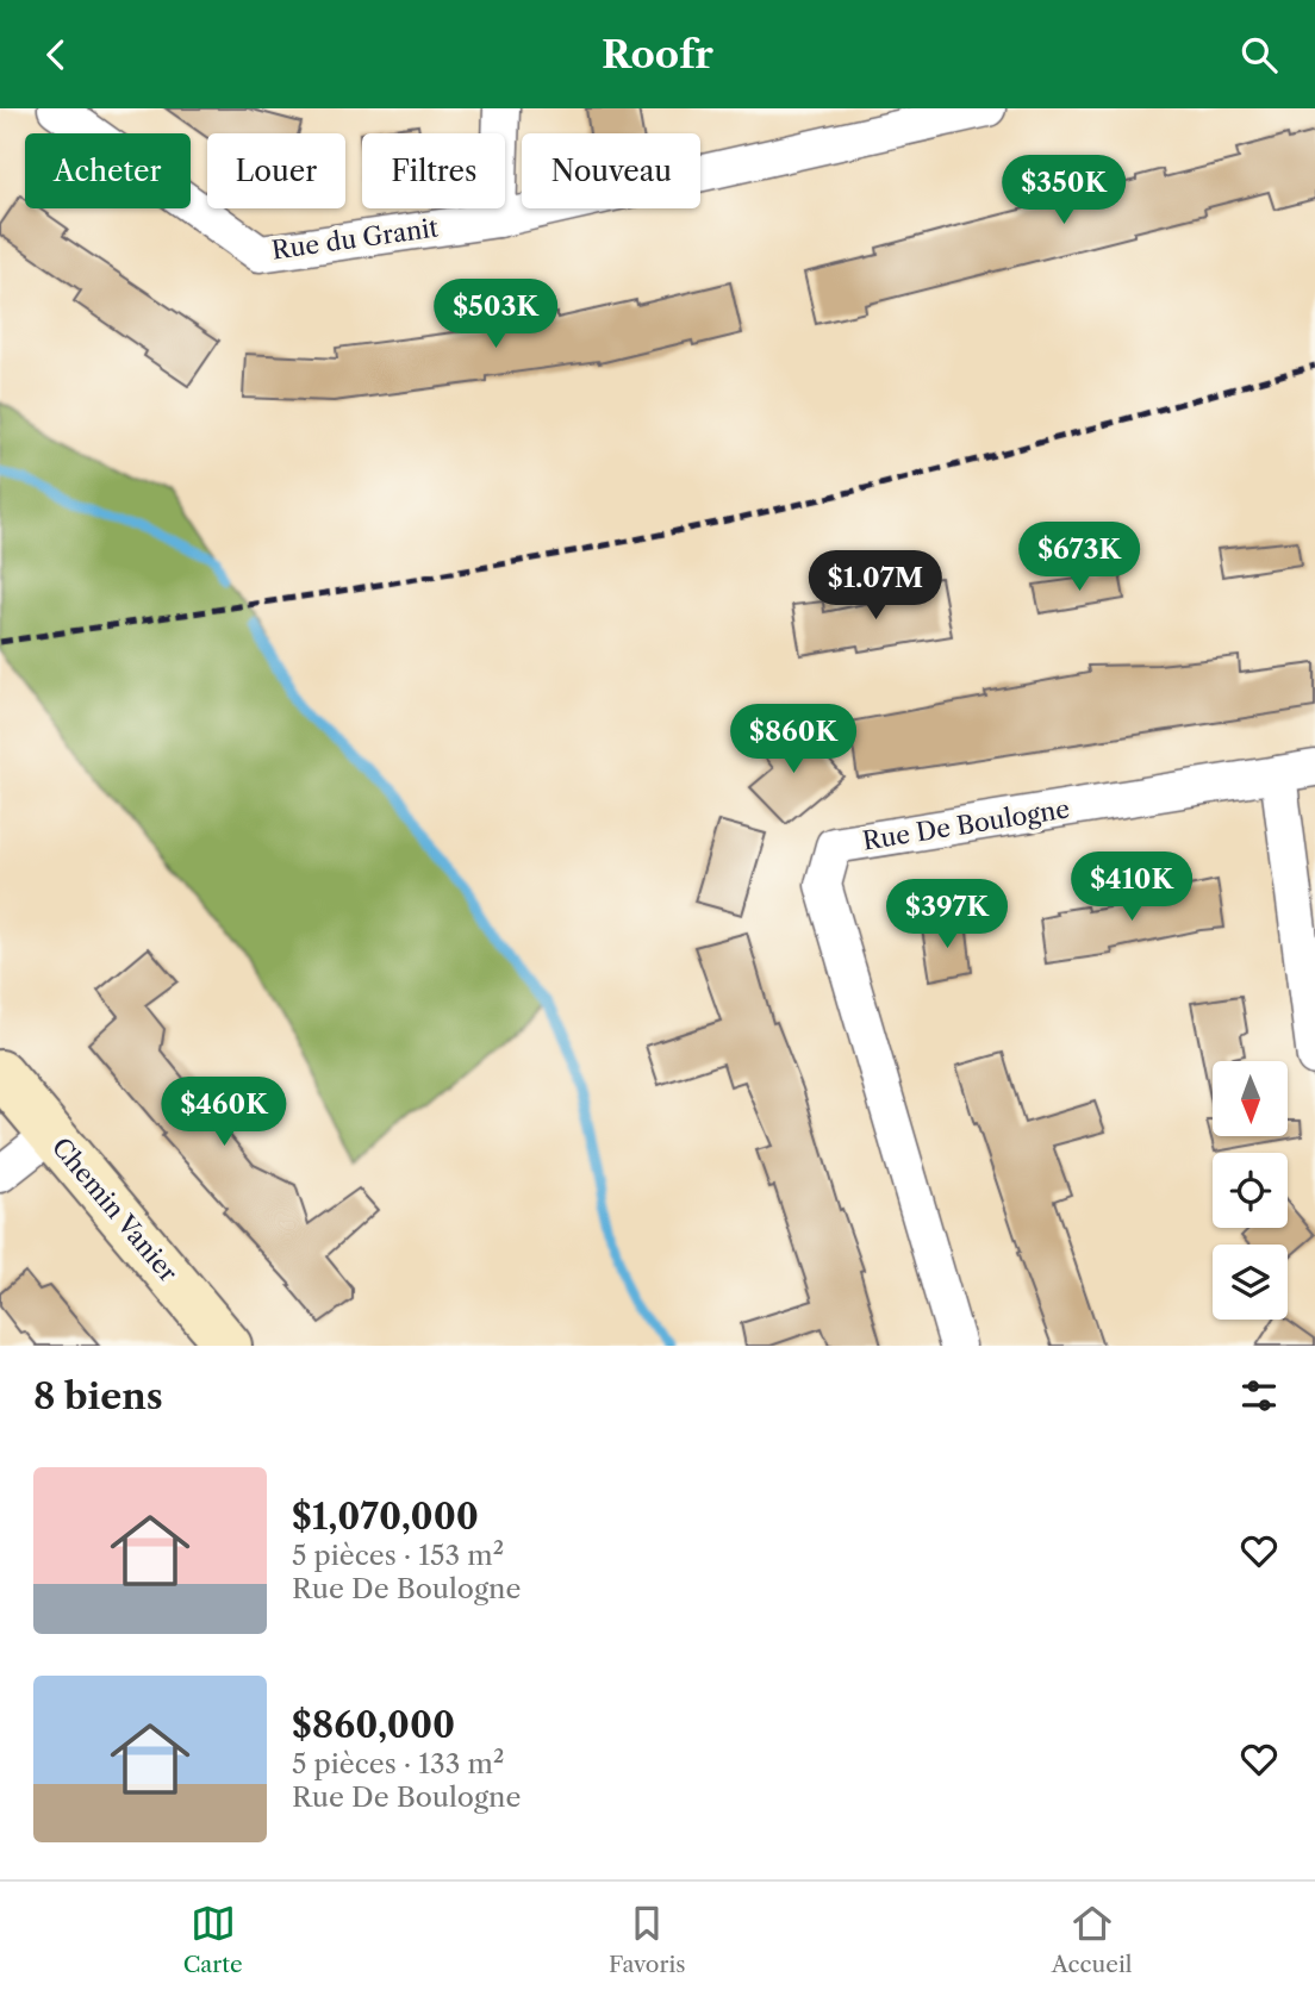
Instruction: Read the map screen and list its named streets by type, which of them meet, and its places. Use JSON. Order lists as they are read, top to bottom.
{
  "streets": {
    "street": ["Rue du Granit", "Rue De Boulogne", "Chemin Vanier"]
  },
  "north": "bottom",
  "page": {
    "header": "Roofr",
    "chip": [
      "Acheter",
      "Louer",
      "Filtres",
      "Nouveau"
    ],
    "price": [
      "$350K",
      "$503K",
      "$673K",
      "$1.07M",
      "$860K",
      "$410K",
      "$397K",
      "$460K"
    ],
    "heading": "8 biens",
    "list": [
      {
        "name": "$1,070,000",
        "note": "5 pièces · 153 m² · Rue De Boulogne"
      },
      {
        "name": "$860,000",
        "note": "5 pièces · 133 m² · Rue De Boulogne"
      }
    ],
    "tabs": ["Carte", "Favoris", "Accueil"]
  }
}
